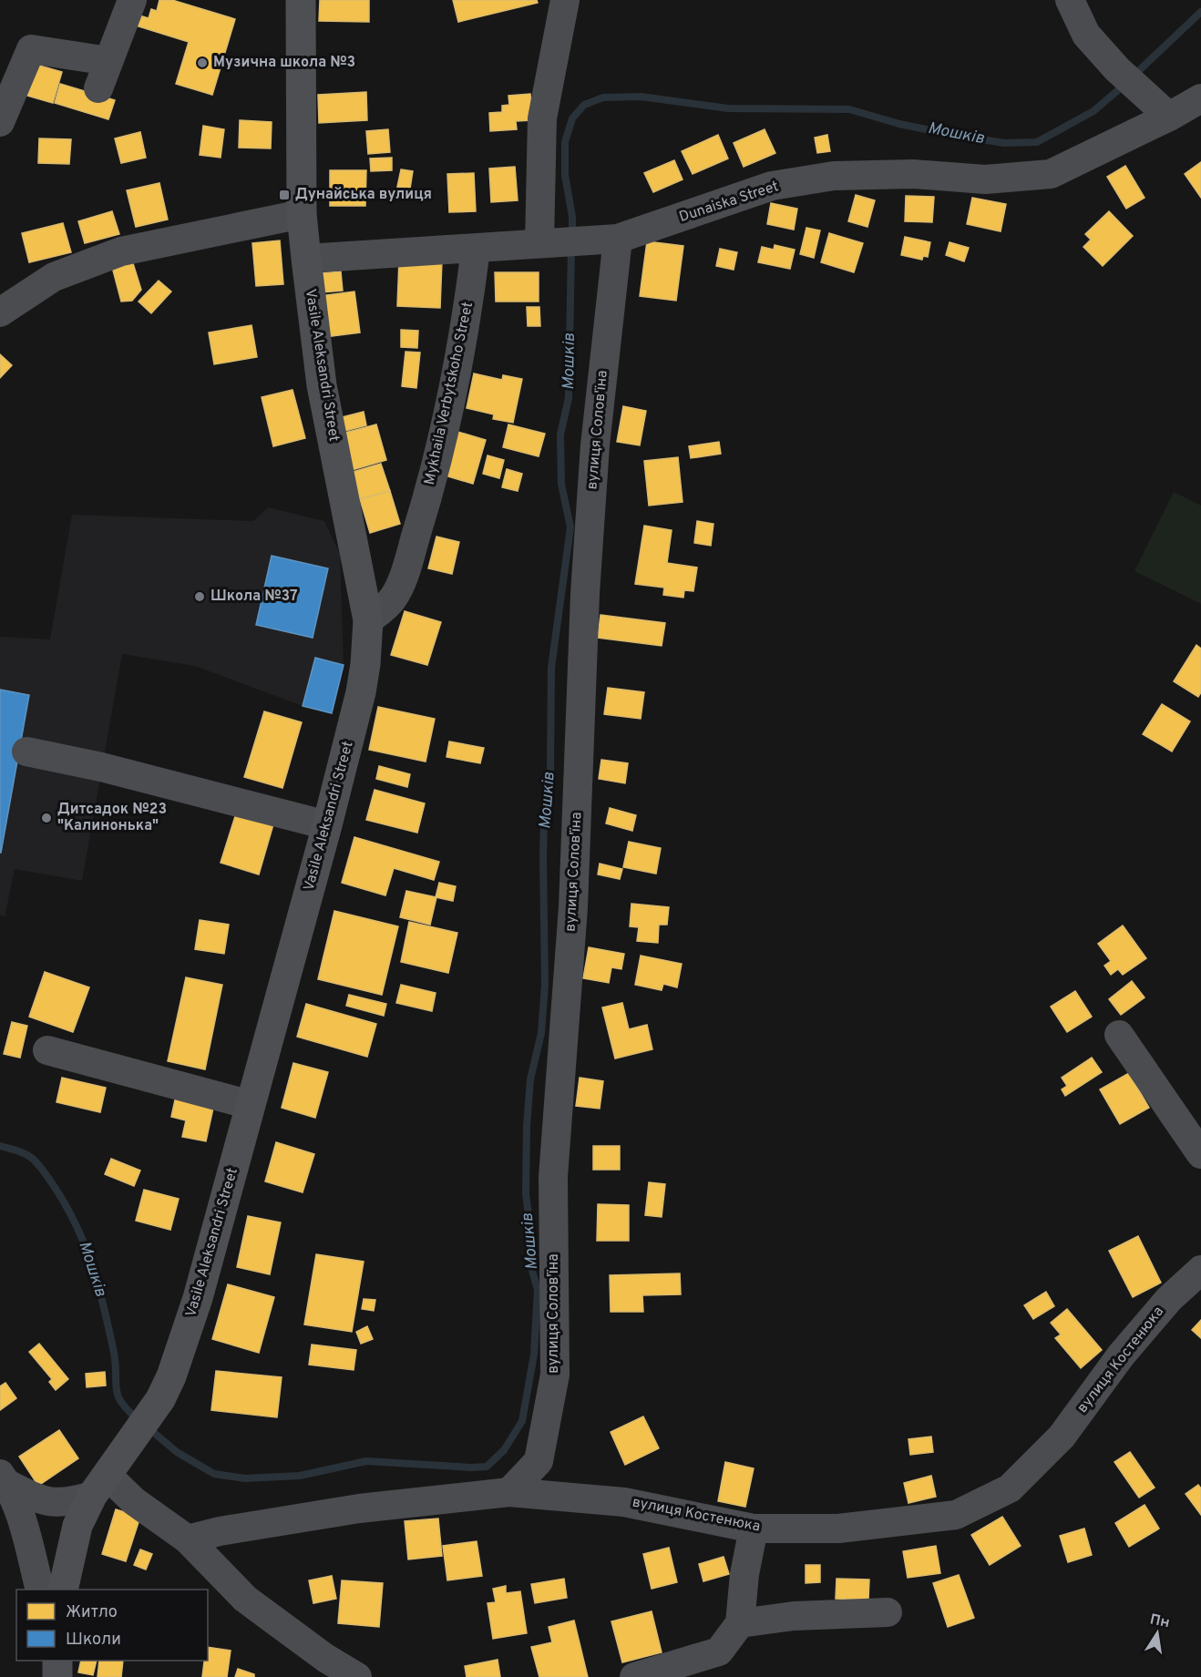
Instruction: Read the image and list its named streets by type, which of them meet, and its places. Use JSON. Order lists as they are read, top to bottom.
{
  "streets": {
    "main road": ["Vasile Aleksandri Street"],
    "street": [
      "Dunaiska Street",
      "Mykhaila Verbytskoho Street",
      "вулиця Солов'їна",
      "вулиця Костенюка"
    ]
  },
  "crossings": [
    ["Dunaiska Street", "Vasile Aleksandri Street"],
    ["Dunaiska Street", "Mykhaila Verbytskoho Street"],
    ["Dunaiska Street", "вулиця Солов'їна"],
    ["Vasile Aleksandri Street", "Mykhaila Verbytskoho Street"],
    ["вулиця Солов'їна", "вулиця Костенюка"]
  ],
  "water": ["Мошків"],
  "places": {
    "other": ["Музична школа №3", "Школа №37", "Дитсадок №23 \"Калинонька\""],
    "transit": ["Дунайська вулиця"]
  },
  "legend": ["Житло", "Школи"],
  "north": "top"
}
